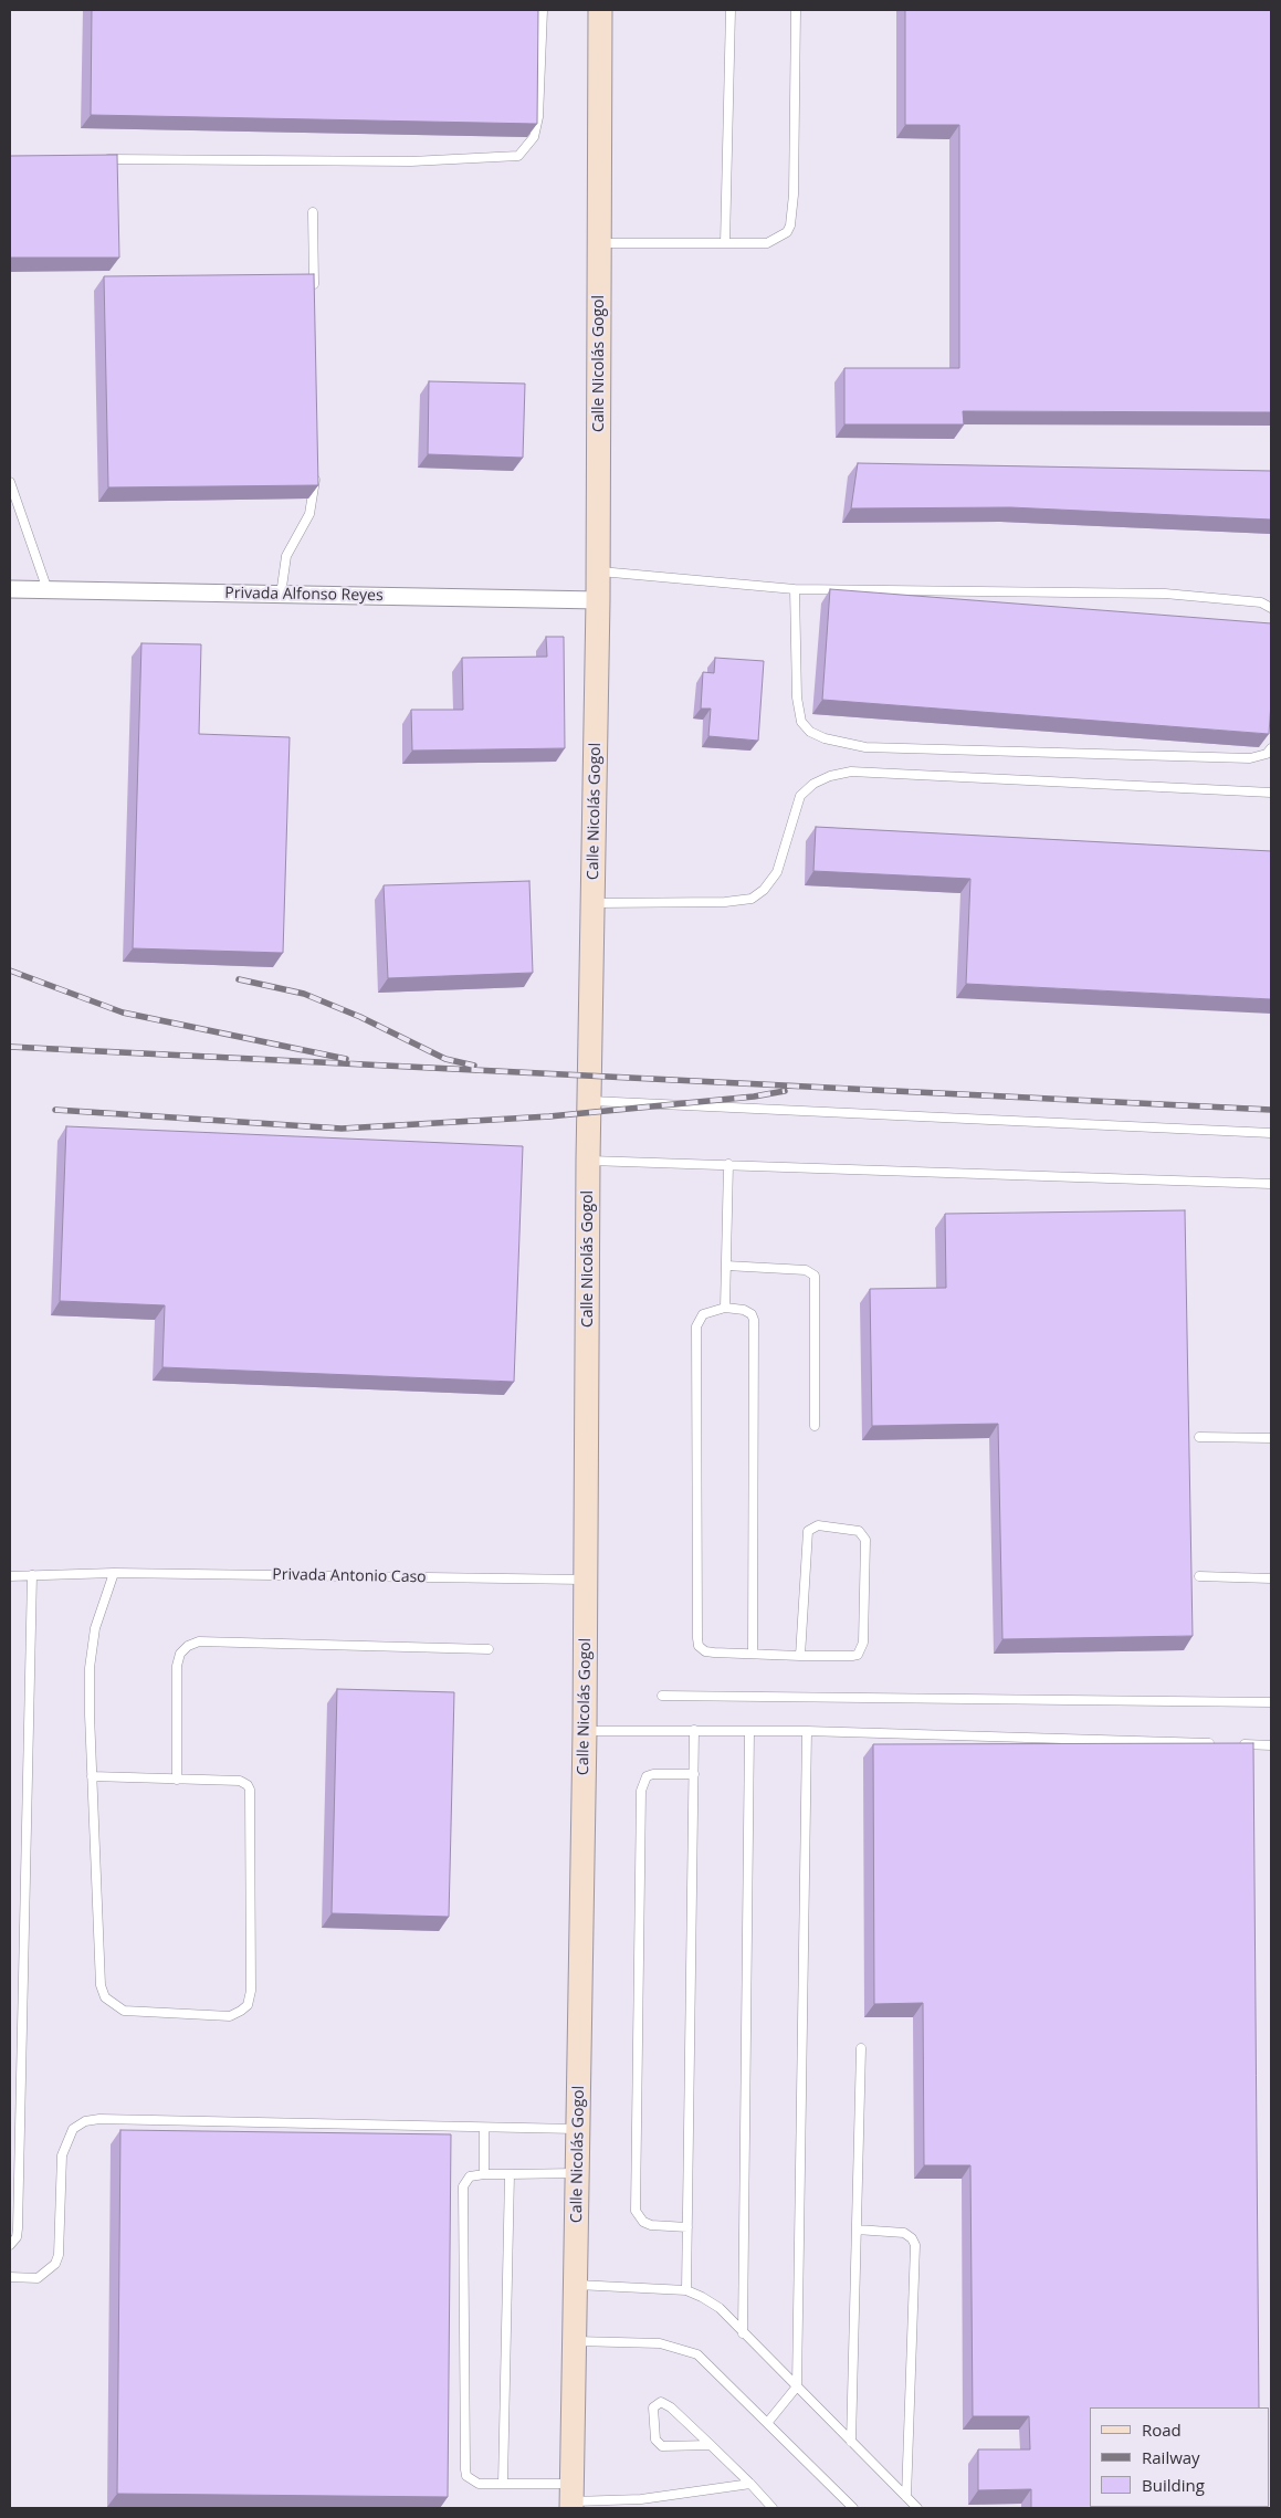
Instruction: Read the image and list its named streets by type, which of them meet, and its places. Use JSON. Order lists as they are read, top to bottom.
{
  "streets": {
    "street": ["Calle Nicolás Gogol", "Privada Alfonso Reyes"],
    "lane": ["Privada Antonio Caso"]
  },
  "crossings": [
    ["Calle Nicolás Gogol", "Privada Alfonso Reyes"],
    ["Calle Nicolás Gogol", "Privada Antonio Caso"]
  ],
  "legend": ["Road", "Railway", "Building"]
}
